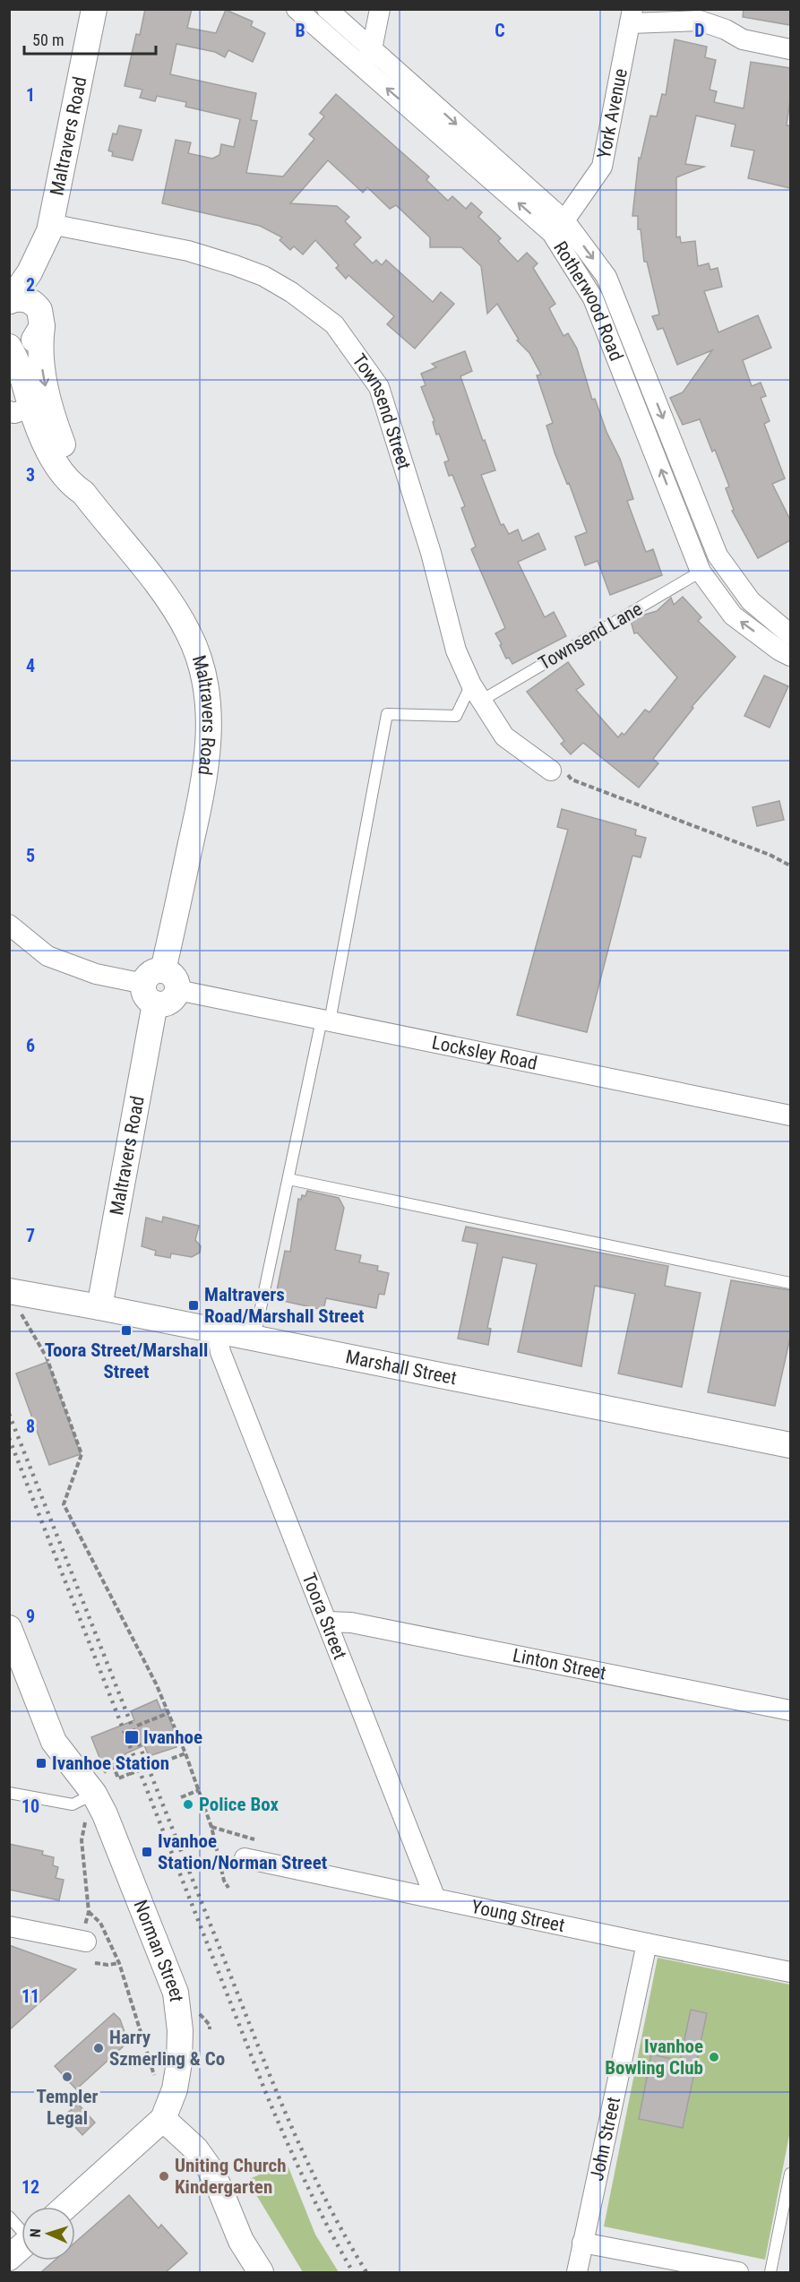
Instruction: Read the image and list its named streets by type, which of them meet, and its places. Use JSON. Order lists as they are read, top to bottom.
{
  "streets": {
    "street": [
      "York Avenue",
      "Maltravers Road",
      "Rotherwood Road",
      "Townsend Street",
      "Locksley Road",
      "Marshall Street",
      "Toora Street",
      "Linton Street",
      "Young Street",
      "Norman Street",
      "John Street"
    ],
    "lane": ["Townsend Lane"]
  },
  "crossings": [
    ["York Avenue", "Rotherwood Road"],
    ["Maltravers Road", "Townsend Street"],
    ["Maltravers Road", "Locksley Road"],
    ["Maltravers Road", "Marshall Street"],
    ["Rotherwood Road", "Townsend Lane"],
    ["Townsend Street", "Townsend Lane"],
    ["Marshall Street", "Toora Street"],
    ["Toora Street", "Linton Street"],
    ["Toora Street", "Young Street"],
    ["Young Street", "John Street"]
  ],
  "places": {
    "transit": [
      "Maltravers Road/Marshall Street",
      "Toora Street/Marshall Street",
      "Ivanhoe",
      "Ivanhoe Station",
      "Ivanhoe Station/Norman Street"
    ],
    "other": [
      "Police Box",
      "Harry Szmerling & Co",
      "Ivanhoe Bowling Club",
      "Templer Legal",
      "Uniting Church Kindergarten"
    ]
  },
  "scale_bar": "50 m",
  "north": "left",
  "grid": {
    "columns": ["B", "C", "D"],
    "rows": [
      "1",
      "2",
      "3",
      "4",
      "5",
      "6",
      "7",
      "8",
      "9",
      "10",
      "11",
      "12"
    ]
  }
}
